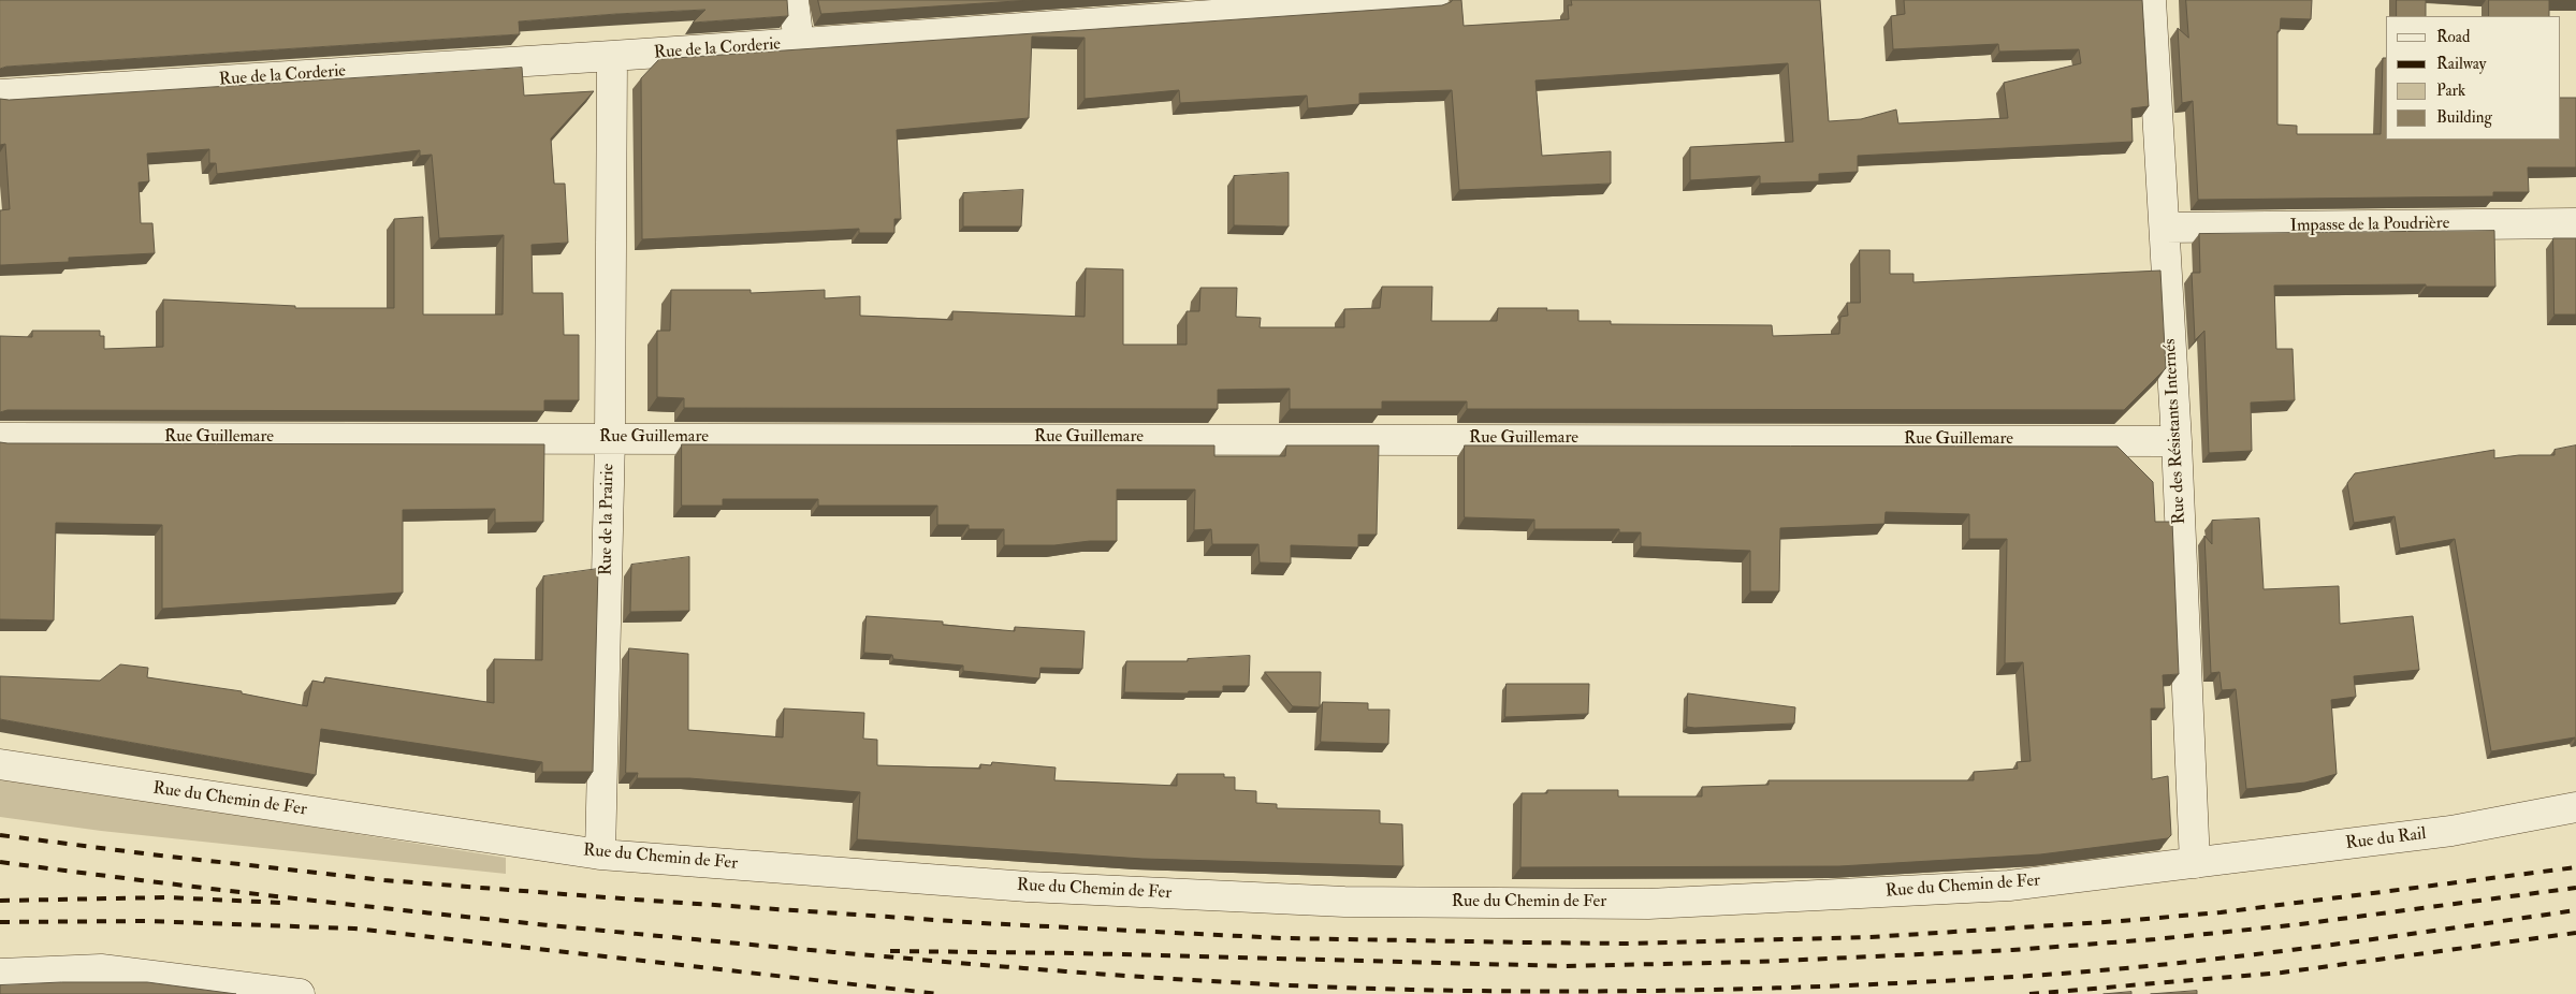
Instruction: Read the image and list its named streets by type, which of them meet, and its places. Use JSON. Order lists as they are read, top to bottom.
{
  "streets": {
    "street": [
      "Rue de la Corderie",
      "Impasse de la Poudrière",
      "Rue des Résistants Internés",
      "Rue Guillemare",
      "Rue de la Prairie",
      "Rue du Chemin de Fer",
      "Rue du Rail"
    ]
  },
  "crossings": [
    ["Rue de la Corderie", "Rue de la Prairie"],
    ["Impasse de la Poudrière", "Rue des Résistants Internés"],
    ["Rue des Résistants Internés", "Rue Guillemare"],
    ["Rue des Résistants Internés", "Rue du Chemin de Fer"],
    ["Rue des Résistants Internés", "Rue du Rail"],
    ["Rue Guillemare", "Rue de la Prairie"],
    ["Rue de la Prairie", "Rue du Chemin de Fer"],
    ["Rue du Chemin de Fer", "Rue du Rail"]
  ],
  "legend": [
    "Road",
    "Railway",
    "Park",
    "Building"
  ]
}
